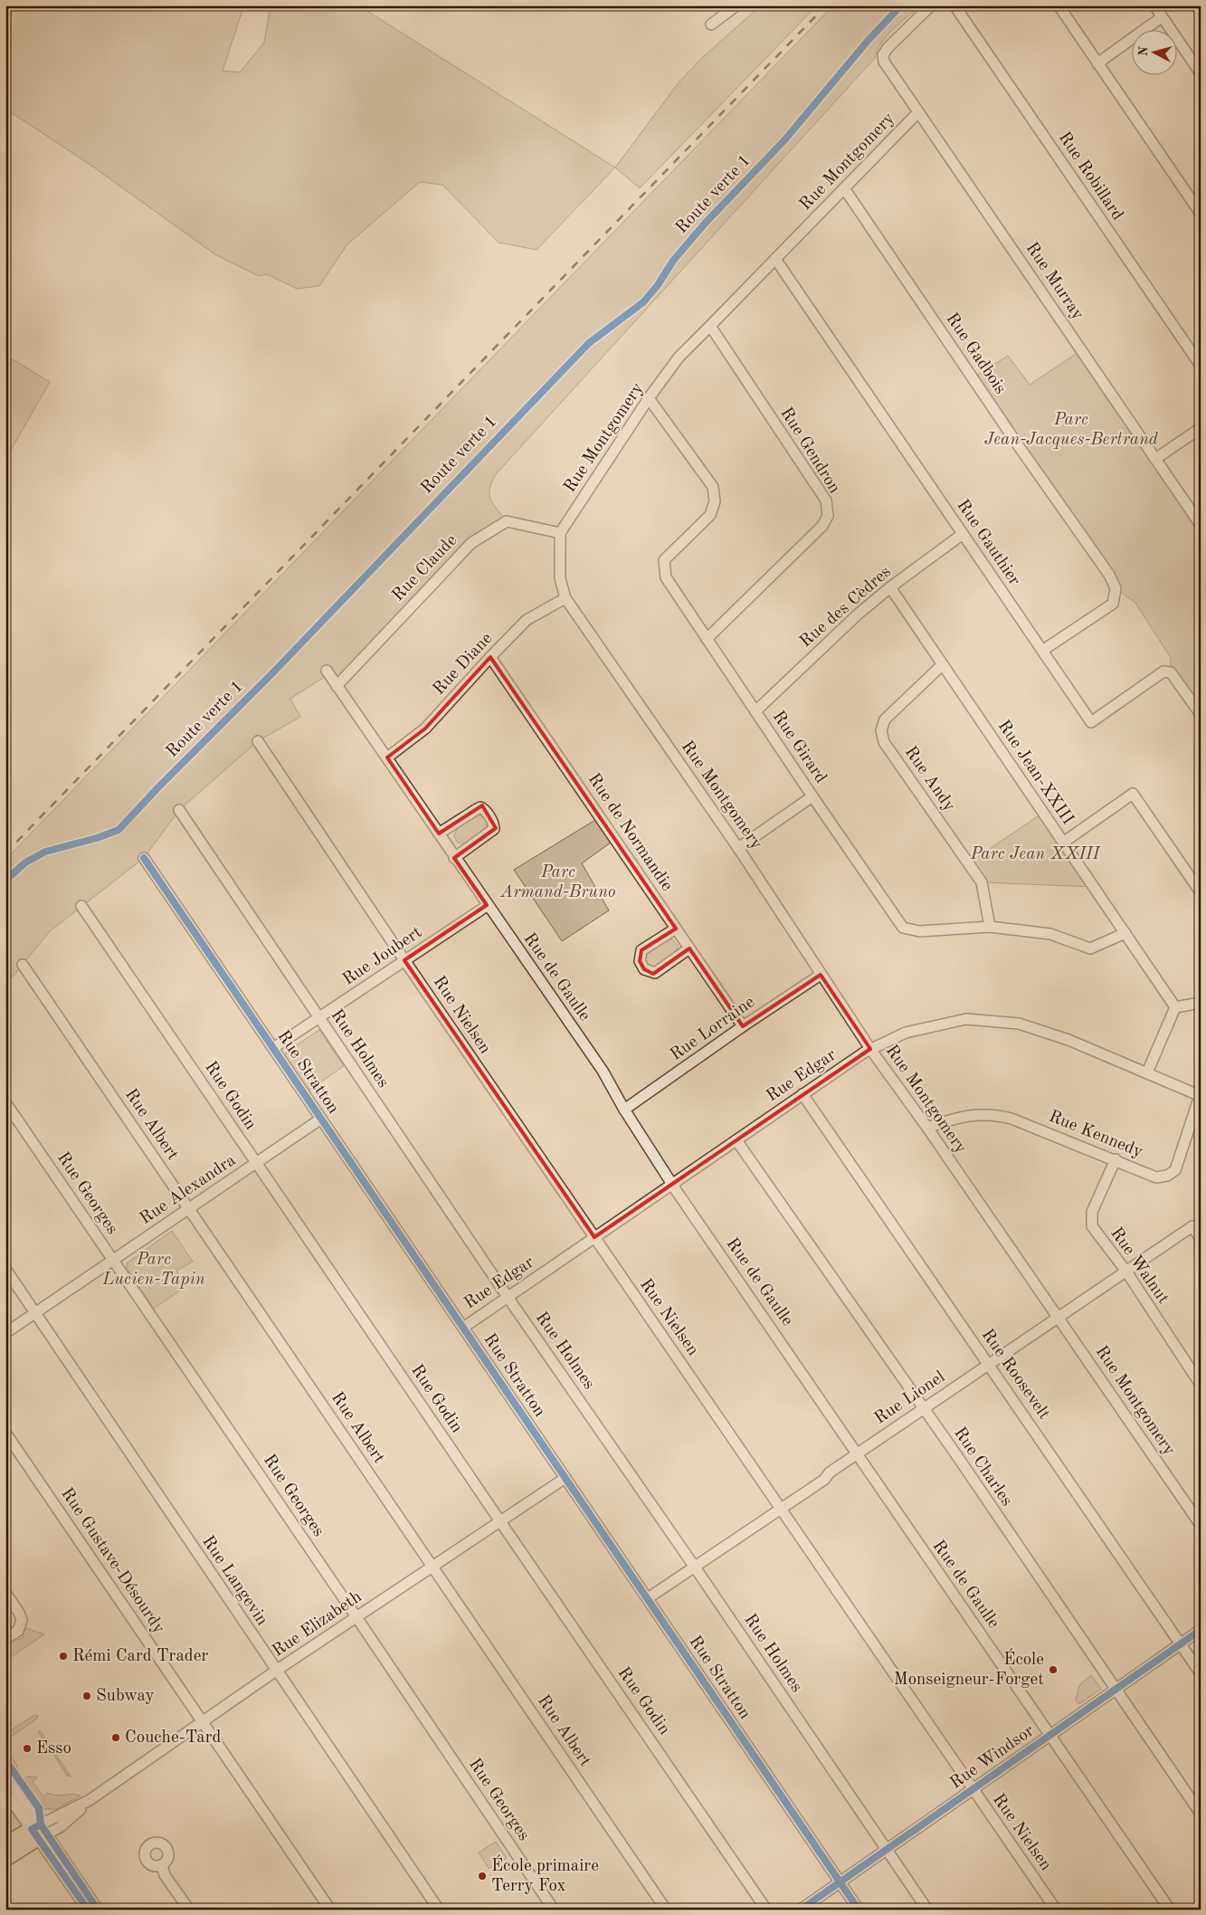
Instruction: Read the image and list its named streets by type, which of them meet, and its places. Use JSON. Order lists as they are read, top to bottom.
{
  "streets": {
    "street": [
      "Rue Montgomery",
      "Rue Robillard",
      "Rue Murray",
      "Rue Gadbois",
      "Rue Gendron",
      "Rue Gauthier",
      "Rue Claude",
      "Rue des Cèdres",
      "Rue Diane",
      "Rue Girard",
      "Rue Jean-XXIII",
      "Rue Andy",
      "Rue de Normandie",
      "Rue Joubert",
      "Rue de Gaulle",
      "Rue Nielsen",
      "Rue Lorraine",
      "Rue Holmes",
      "Rue Stratton",
      "Rue Edgar",
      "Rue Godin",
      "Rue Albert",
      "Rue Kennedy",
      "Rue Alexandra",
      "Rue Georges",
      "Rue Walnut",
      "Rue Roosevelt",
      "Rue Lionel",
      "Rue Charles",
      "Rue Gustave-Désourdy",
      "Rue Langevin",
      "Rue Elizabeth",
      "Rue Windsor"
    ],
    "cycle path": ["Route verte 1"]
  },
  "crossings": [
    ["Rue Montgomery", "Rue Murray"],
    ["Rue Montgomery", "Rue Gadbois"],
    ["Rue Montgomery", "Rue Gendron"],
    ["Rue Montgomery", "Rue Gauthier"],
    ["Rue Montgomery", "Rue Claude"],
    ["Rue Montgomery", "Rue Diane"],
    ["Rue Montgomery", "Rue Girard"],
    ["Rue Montgomery", "Rue Lorraine"],
    ["Rue Montgomery", "Rue Edgar"],
    ["Rue Montgomery", "Rue Kennedy"],
    ["Rue Montgomery", "Rue Lionel"],
    ["Rue Gadbois", "Rue Gauthier"],
    ["Rue Gendron", "Rue Girard"],
    ["Rue Gauthier", "Rue des Cèdres"],
    ["Rue Claude", "Rue de Gaulle"],
    ["Rue des Cèdres", "Rue Girard"],
    ["Rue des Cèdres", "Rue Jean-XXIII"],
    ["Rue Diane", "Rue de Normandie"],
    ["Rue Diane", "Rue de Gaulle"],
    ["Rue Girard", "Rue Jean-XXIII"],
    ["Rue Girard", "Rue Andy"],
    ["Rue Jean-XXIII", "Rue Andy"],
    ["Rue de Normandie", "Rue Lorraine"],
    ["Rue Joubert", "Rue de Gaulle"],
    ["Rue Joubert", "Rue Nielsen"],
    ["Rue Joubert", "Rue Holmes"],
    ["Rue Joubert", "Rue Stratton"],
    ["Rue de Gaulle", "Rue Lorraine"],
    ["Rue de Gaulle", "Rue Edgar"],
    ["Rue de Gaulle", "Rue Lionel"],
    ["Rue de Gaulle", "Rue Windsor"],
    ["Rue Nielsen", "Rue Edgar"],
    ["Rue Nielsen", "Rue Lionel"],
    ["Rue Nielsen", "Rue Windsor"],
    ["Rue Holmes", "Rue Edgar"],
    ["Rue Holmes", "Rue Lionel"],
    ["Rue Holmes", "Rue Windsor"],
    ["Rue Stratton", "Rue Edgar"],
    ["Rue Stratton", "Rue Alexandra"],
    ["Rue Stratton", "Rue Lionel"],
    ["Rue Stratton", "Rue Elizabeth"],
    ["Rue Stratton", "Rue Windsor"],
    ["Rue Edgar", "Rue Kennedy"],
    ["Rue Edgar", "Rue Roosevelt"],
    ["Rue Edgar", "Rue Charles"],
    ["Rue Godin", "Rue Alexandra"],
    ["Rue Godin", "Rue Elizabeth"],
    ["Rue Albert", "Rue Alexandra"],
    ["Rue Albert", "Rue Elizabeth"],
    ["Rue Kennedy", "Rue Walnut"],
    ["Rue Alexandra", "Rue Georges"],
    ["Rue Alexandra", "Rue Langevin"],
    ["Rue Georges", "Rue Elizabeth"],
    ["Rue Walnut", "Rue Lionel"],
    ["Rue Roosevelt", "Rue Lionel"],
    ["Rue Roosevelt", "Rue Windsor"],
    ["Rue Lionel", "Rue Charles"],
    ["Rue Charles", "Rue Windsor"],
    ["Rue Gustave-Désourdy", "Rue Elizabeth"],
    ["Rue Langevin", "Rue Elizabeth"]
  ],
  "parks": [
    "Parc Jean-Jacques-Bertrand",
    "Parc Jean XXIII",
    "Parc Armand-Bruno",
    "Parc Lucien-Tapin"
  ],
  "places": [
    "Rémi Card Trader",
    "École Monseigneur-Forget",
    "Subway",
    "Couche-Tard",
    "Esso",
    "École primaire Terry Fox"
  ],
  "north": "left"
}
